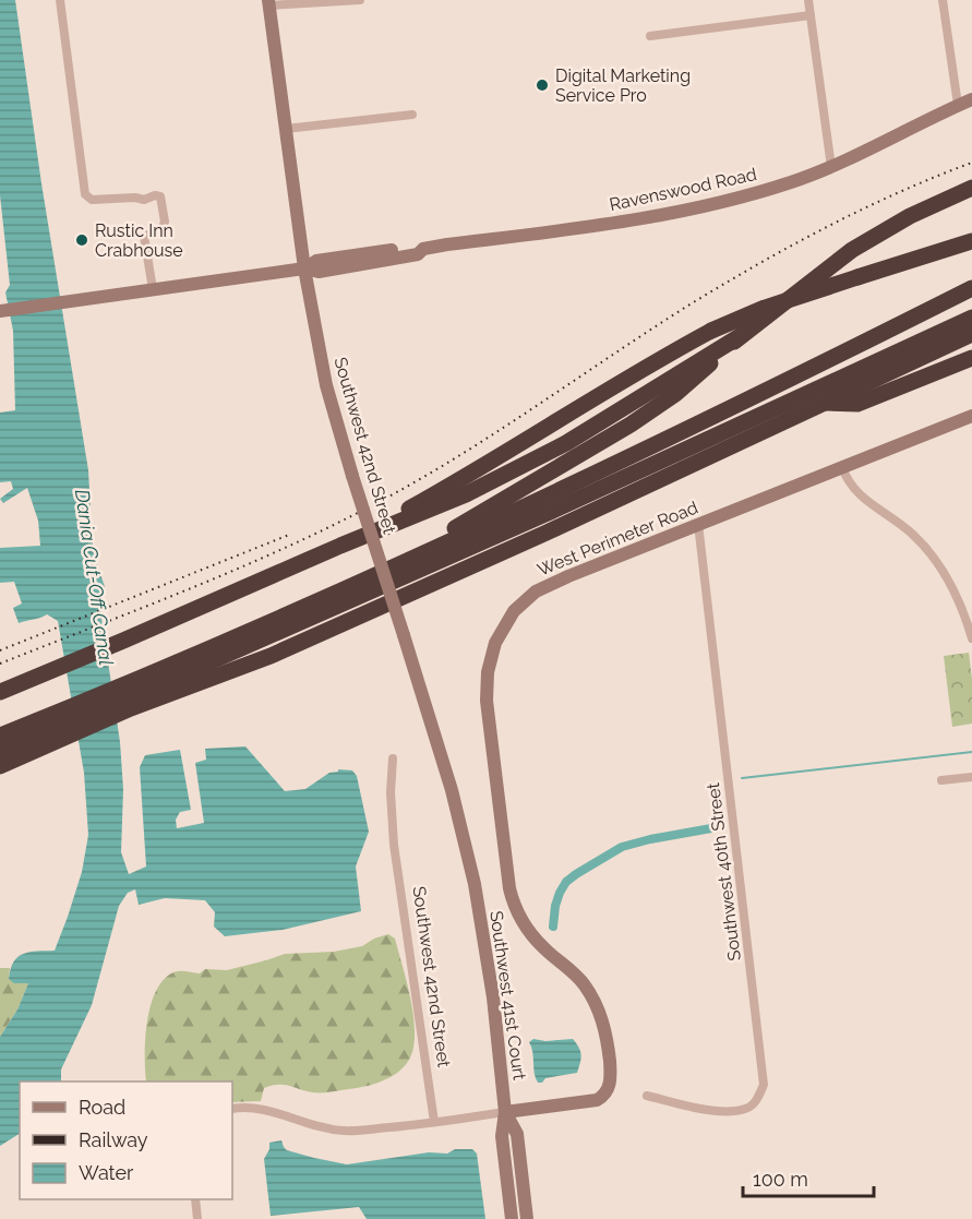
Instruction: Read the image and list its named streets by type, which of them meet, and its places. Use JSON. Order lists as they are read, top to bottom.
{
  "streets": {
    "street": [
      "Ravenswood Road",
      "Southwest 42nd Street",
      "West Perimeter Road",
      "Southwest 40th Street",
      "Southwest 41st Court"
    ]
  },
  "crossings": [
    ["Ravenswood Road", "Southwest 42nd Street"],
    ["Southwest 42nd Street", "Southwest 41st Court"],
    ["West Perimeter Road", "Southwest 40th Street"],
    ["West Perimeter Road", "Southwest 41st Court"]
  ],
  "water": ["Dania Cut-Off Canal"],
  "places": ["Digital Marketing Service Pro", "Rustic Inn Crabhouse"],
  "legend": ["Road", "Railway", "Water"],
  "scale_bar": "100 m"
}
